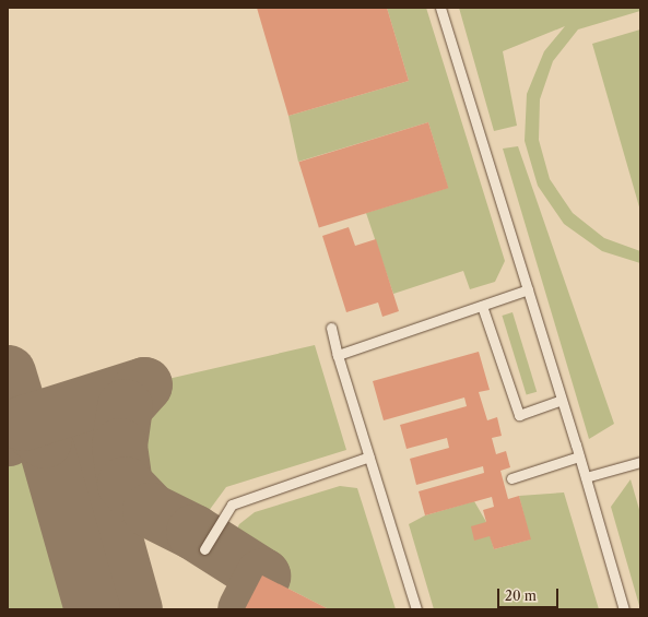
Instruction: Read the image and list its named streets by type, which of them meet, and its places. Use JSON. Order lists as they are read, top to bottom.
{
  "scale_bar": "20 m"
}
